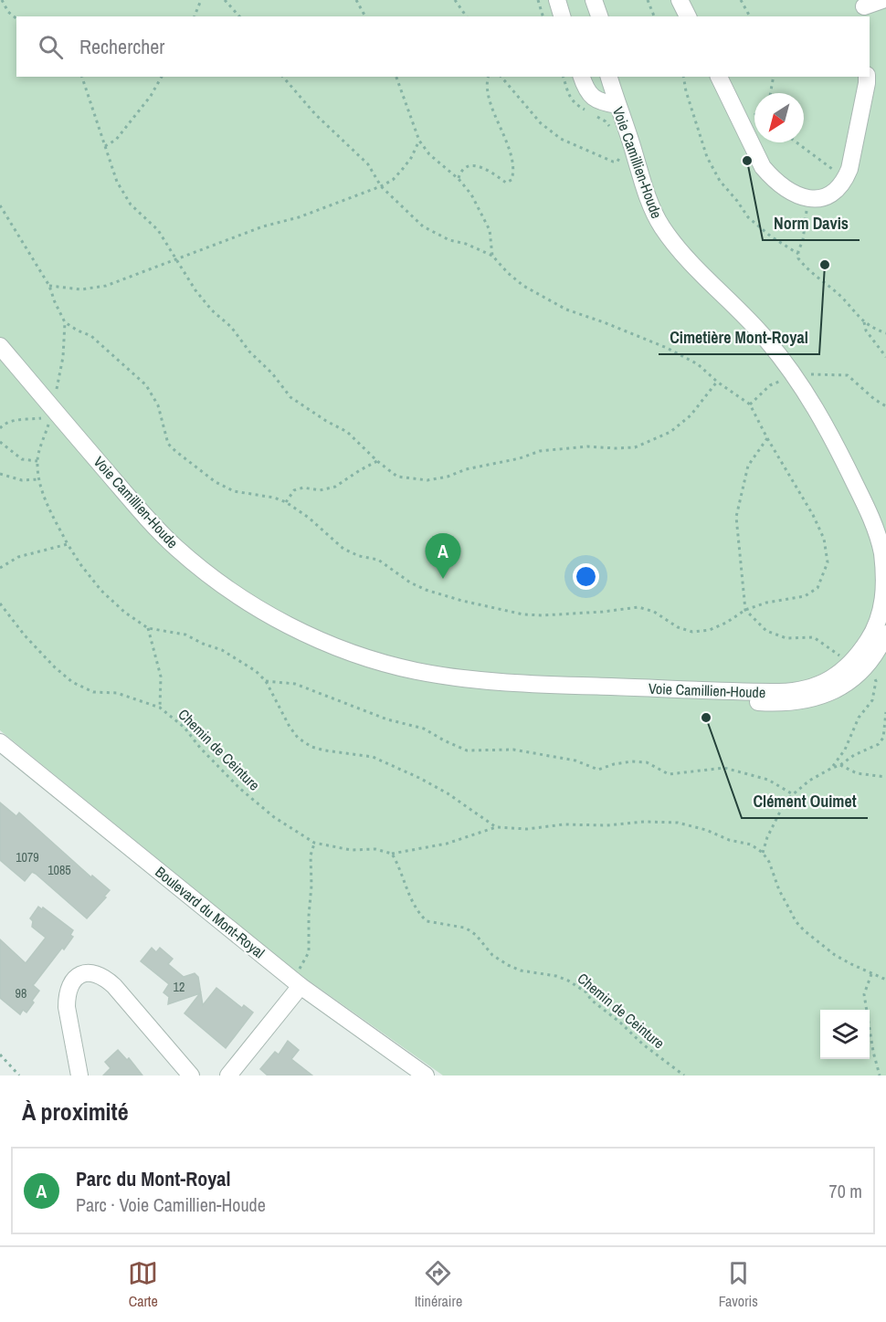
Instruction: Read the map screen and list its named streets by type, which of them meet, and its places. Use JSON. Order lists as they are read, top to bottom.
{
  "streets": {
    "street": ["Voie Camillien-Houde", "Boulevard du Mont-Royal"],
    "path": ["Chemin de Ceinture"]
  },
  "places": ["Norm Davis", "Cimetière Mont-Royal", "Clément Ouimet"],
  "house_numbers": [
    "1079",
    "1085",
    "12",
    "98"
  ],
  "north": "bottom left",
  "page": {
    "search": "Rechercher",
    "pins": "A",
    "heading": "À proximité",
    "list": [
      {
        "mark": "A",
        "name": "Parc du Mont-Royal",
        "note": "Parc · Voie Camillien-Houde",
        "value": "70 m"
      }
    ],
    "nav": ["Carte", "Itinéraire", "Favoris"]
  }
}
